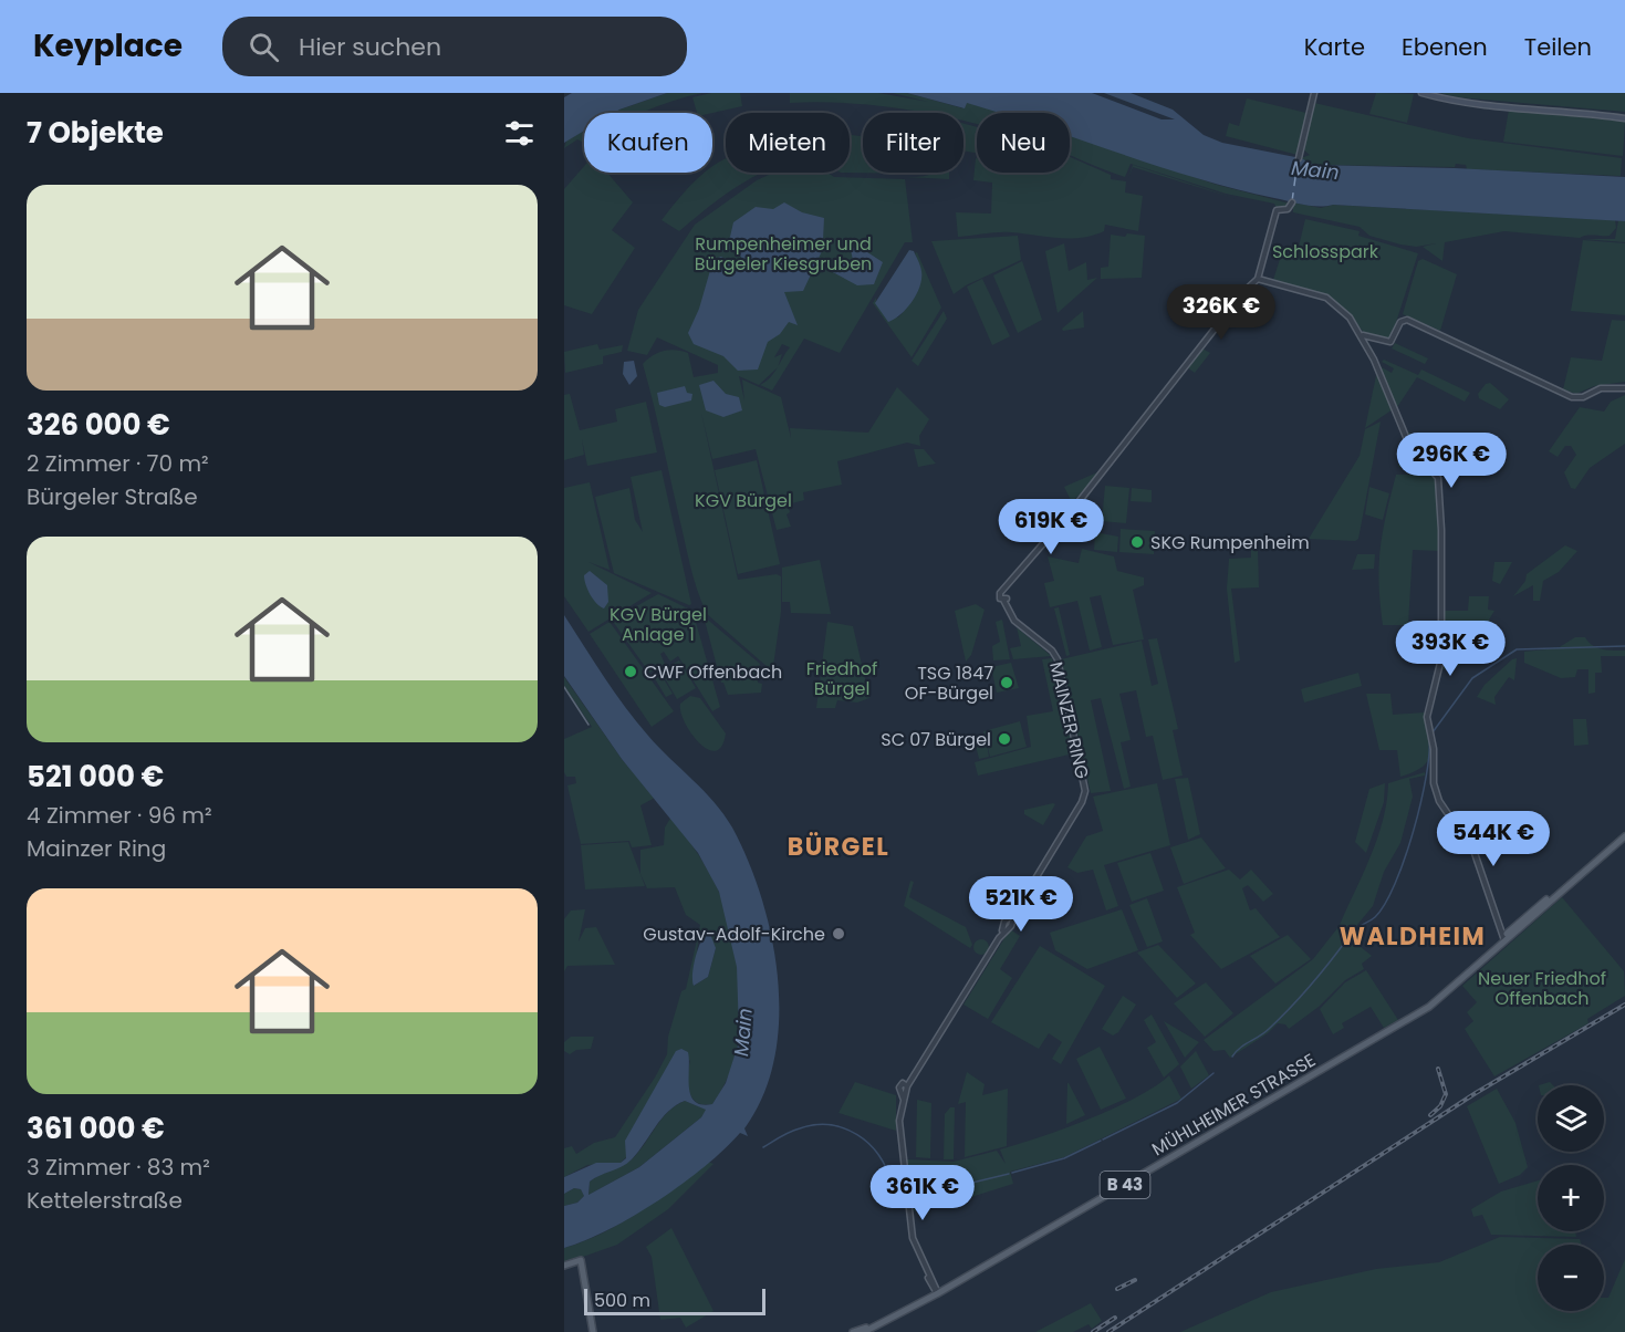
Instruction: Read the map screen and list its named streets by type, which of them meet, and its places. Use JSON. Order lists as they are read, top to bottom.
{
  "streets": {
    "main road": ["MÜHLHEIMER STRASSE", "B 43"],
    "street": ["MAINZER RING"]
  },
  "crossings": [
    ["MÜHLHEIMER STRASSE", "B 43"]
  ],
  "districts": ["BÜRGEL", "WALDHEIM"],
  "water": ["Main"],
  "parks": [
    "Rumpenheimer und Bürgeler Kiesgruben",
    "Schlosspark",
    "KGV Bürgel",
    "KGV Bürgel Anlage 1",
    "Friedhof Bürgel",
    "Neuer Friedhof Offenbach"
  ],
  "places": [
    "SKG Rumpenheim",
    "CWF Offenbach",
    "TSG 1847 OF-Bürgel",
    "SC 07 Bürgel",
    "Gustav-Adolf-Kirche"
  ],
  "scale_bar": "500 m",
  "page": {
    "header": "Keyplace",
    "search": "Hier suchen",
    "nav": ["Karte", "Ebenen", "Teilen"],
    "heading": "7 Objekte",
    "chip": [
      "Kaufen",
      "Mieten",
      "Filter",
      "Neu"
    ],
    "list": [
      {
        "name": "326 000 €",
        "note": "2 Zimmer · 70 m² · Bürgeler Straße"
      },
      {
        "name": "521 000 €",
        "note": "4 Zimmer · 96 m² · Mainzer Ring"
      },
      {
        "name": "361 000 €",
        "note": "3 Zimmer · 83 m² · Kettelerstraße"
      }
    ],
    "price": [
      "326K €",
      "296K €",
      "619K €",
      "393K €",
      "544K €",
      "521K €",
      "361K €"
    ],
    "map_buttons": ["+", "−"],
    "scale": "500 m"
  }
}
